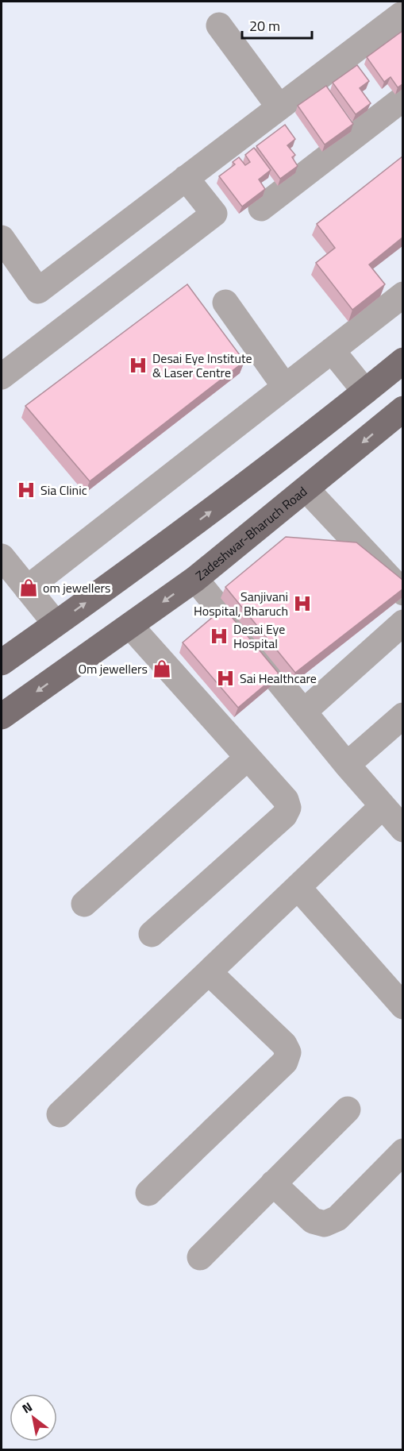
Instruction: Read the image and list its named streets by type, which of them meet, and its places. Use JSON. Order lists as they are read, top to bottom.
{
  "streets": {
    "main road": ["Zadeshwar-Bharuch Road"]
  },
  "places": {
    "hospital": [
      "Desai Eye Institute & Laser Centre",
      "Sia Clinic",
      "Sanjivani Hospital, Bharuch",
      "Desai Eye Hospital",
      "Sai Healthcare"
    ],
    "shop": ["om jewellers", "Om jewellers"]
  },
  "scale_bar": "20 m",
  "north": "top left"
}
